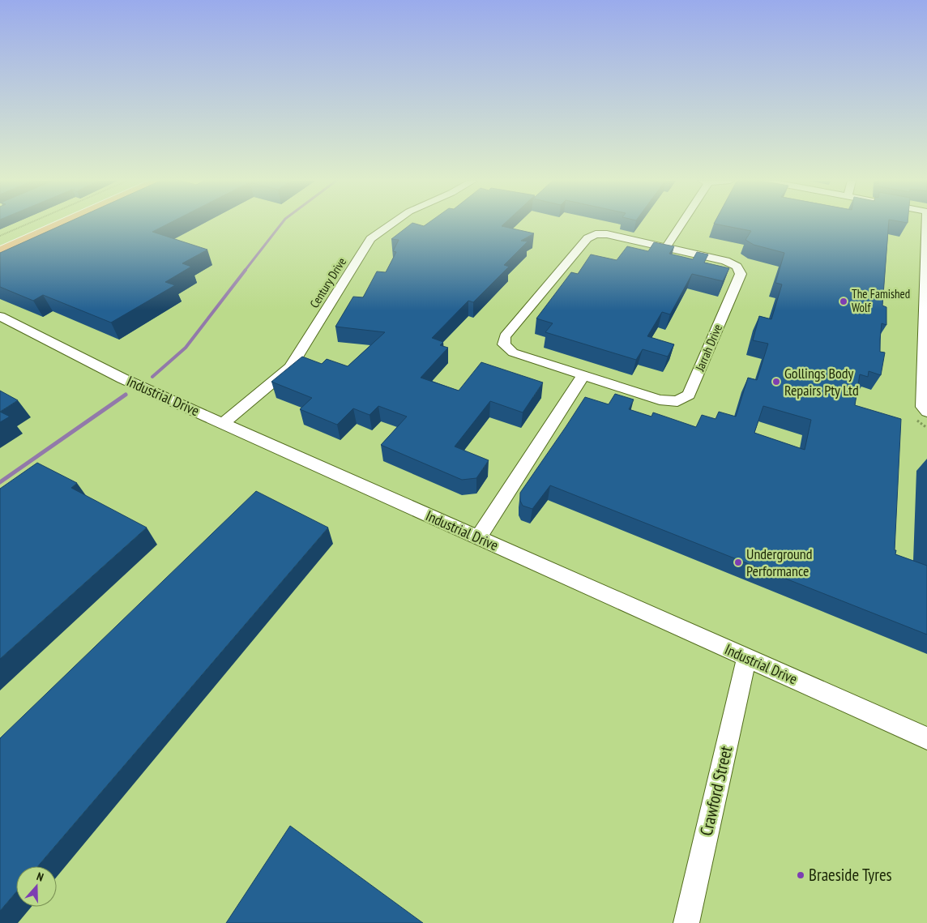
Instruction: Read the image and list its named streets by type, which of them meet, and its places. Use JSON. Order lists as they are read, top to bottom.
{
  "streets": {
    "street": [
      "Century Drive",
      "Jarrah Drive",
      "Industrial Drive",
      "Crawford Street"
    ]
  },
  "crossings": [
    ["Century Drive", "Industrial Drive"],
    ["Industrial Drive", "Crawford Street"]
  ],
  "places": [
    "The Famished Wolf",
    "Gollings Body Repairs Pty Ltd",
    "Underground Performance",
    "Braeside Tyres"
  ],
  "north": "top"
}
